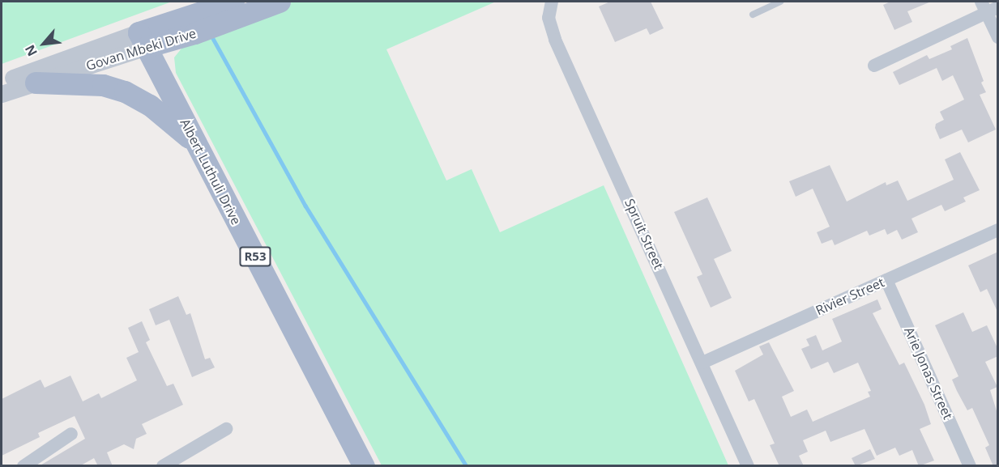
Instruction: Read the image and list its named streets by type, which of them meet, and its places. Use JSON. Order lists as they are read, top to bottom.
{
  "streets": {
    "main road": ["Govan Mbeki Drive", "Albert Luthuli Drive", "R53"],
    "street": ["Spruit Street", "Rivier Street", "Arie Jonas Street"]
  },
  "crossings": [
    ["Govan Mbeki Drive", "Albert Luthuli Drive"],
    ["Spruit Street", "Rivier Street"],
    ["Rivier Street", "Arie Jonas Street"]
  ],
  "north": "bottom left"
}
